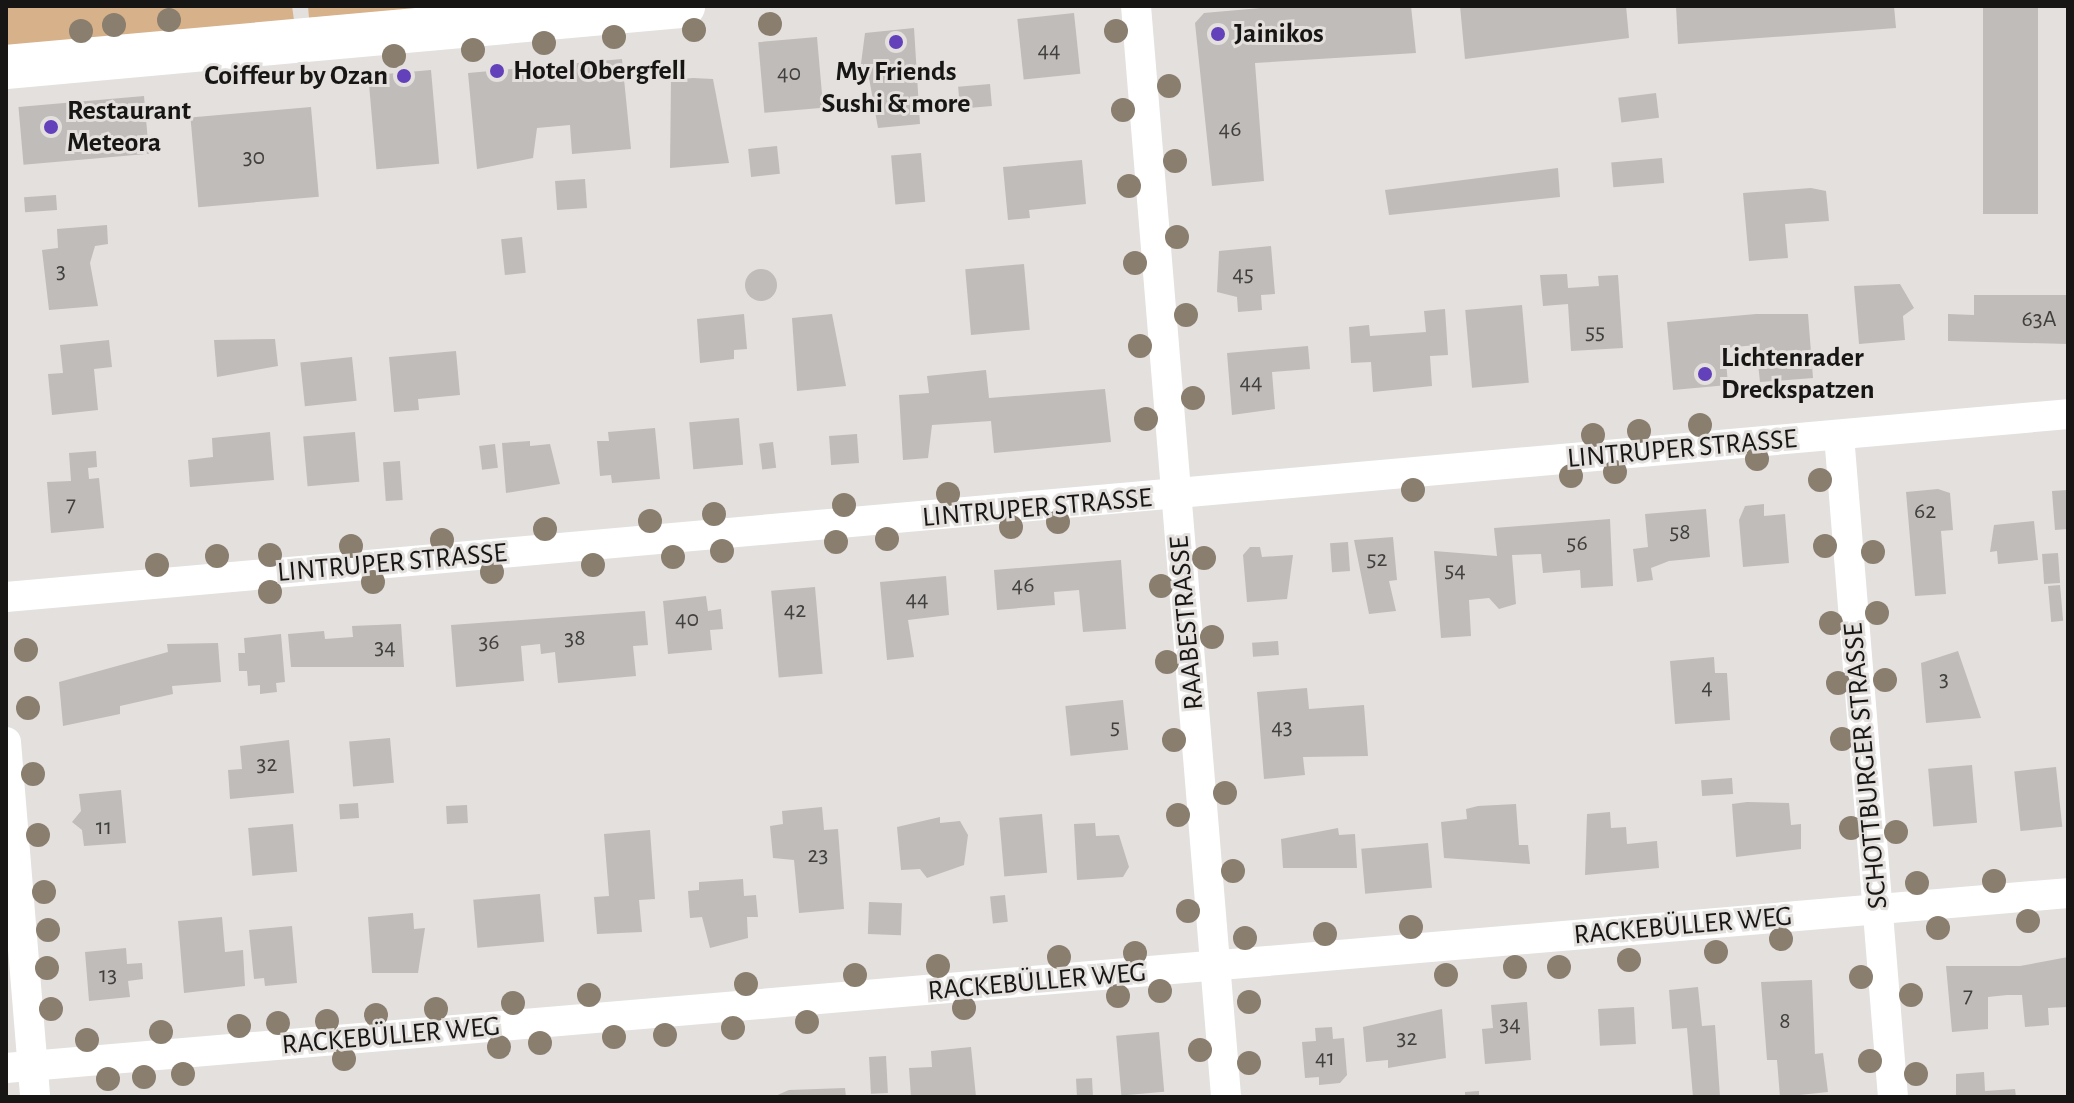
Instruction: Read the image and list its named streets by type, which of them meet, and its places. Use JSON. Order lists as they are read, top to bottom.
{
  "streets": {
    "street": [
      "LINTRUPER STRASSE",
      "RAABESTRASSE",
      "SCHOTTBURGER STRASSE",
      "RACKEBÜLLER WEG"
    ]
  },
  "crossings": [
    ["LINTRUPER STRASSE", "RAABESTRASSE"],
    ["LINTRUPER STRASSE", "SCHOTTBURGER STRASSE"],
    ["RAABESTRASSE", "RACKEBÜLLER WEG"],
    ["SCHOTTBURGER STRASSE", "RACKEBÜLLER WEG"]
  ],
  "places": [
    "Jainikos",
    "My Friends Sushi & more",
    "Hotel Obergfell",
    "Coiffeur by Ozan",
    "Restaurant Meteora",
    "Lichtenrader Dreckspatzen"
  ],
  "house_numbers": [
    "44",
    "40",
    "46",
    "30",
    "3",
    "45",
    "63A",
    "55",
    "44",
    "7",
    "62",
    "58",
    "56",
    "52",
    "54",
    "46",
    "44",
    "42",
    "40",
    "38",
    "36",
    "34",
    "3",
    "4",
    "5",
    "43",
    "32",
    "11",
    "23",
    "13",
    "7",
    "8",
    "34",
    "32",
    "41"
  ]
}
